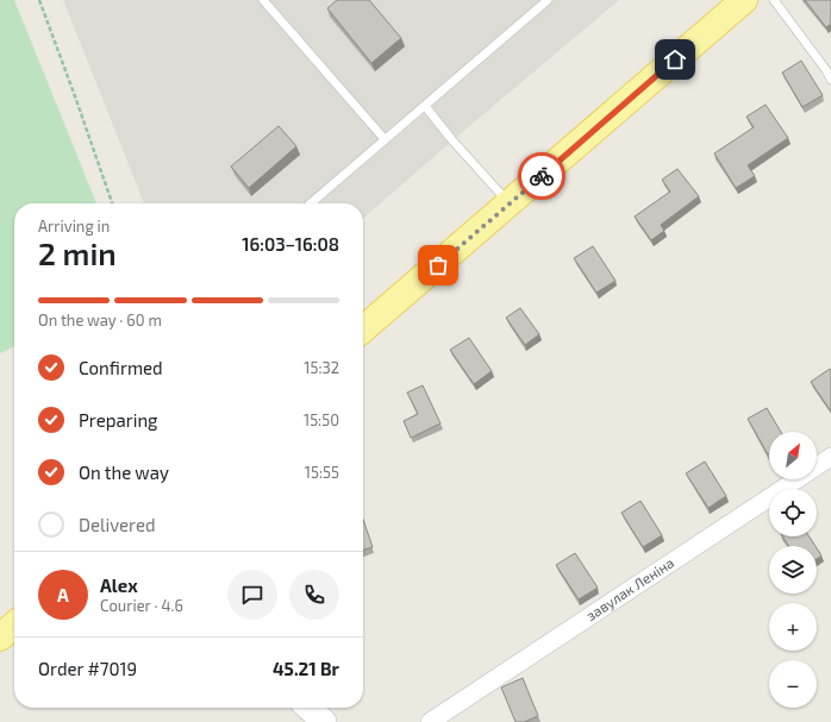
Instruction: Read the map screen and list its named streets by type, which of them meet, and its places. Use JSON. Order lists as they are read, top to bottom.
{
  "streets": {
    "street": ["завулак Леніна"]
  },
  "north": "top right",
  "page": {
    "heading": ["2 min", "Arriving in", "16:03–16:08"],
    "panel": [
      "Alex",
      "Courier · 4.6",
      "Order #7019",
      "45.21 Br"
    ],
    "bar": "On the way · 60 m",
    "list": [
      ["Confirmed", "15:32"],
      ["Preparing", "15:50"],
      ["On the way", "15:55"],
      "Delivered"
    ],
    "map_buttons": ["+", "−"],
    "round": "A"
  }
}
